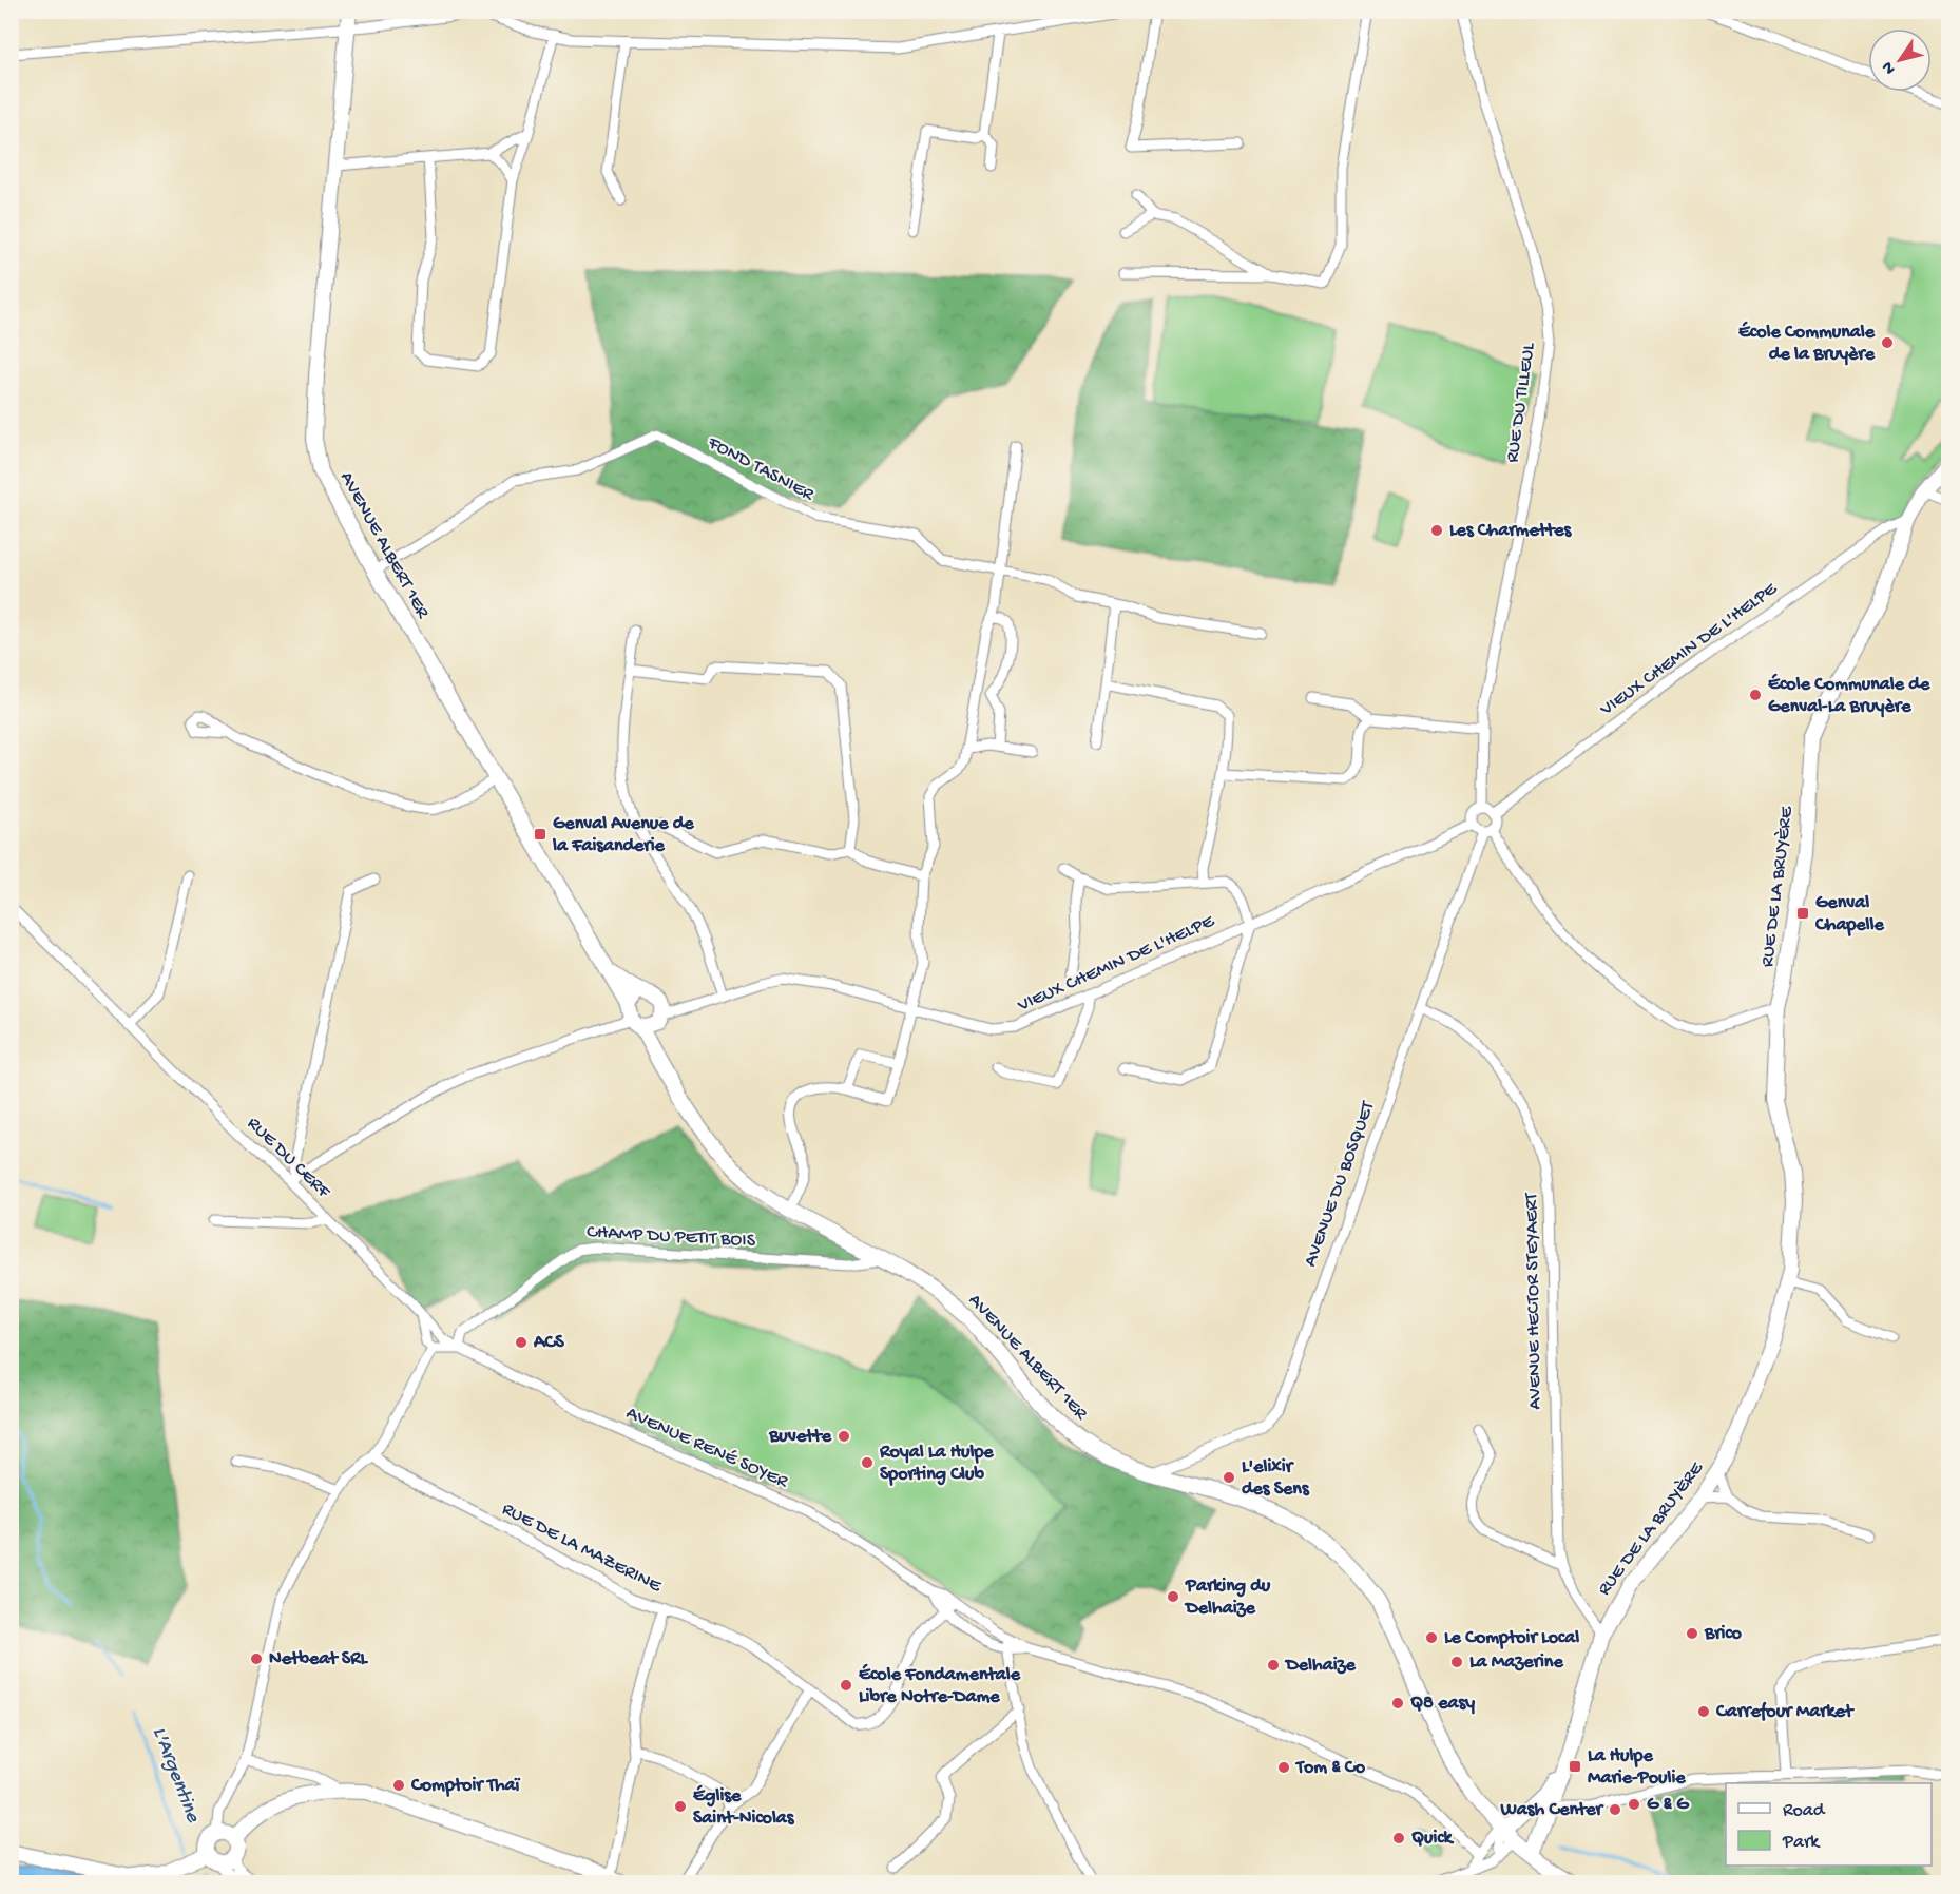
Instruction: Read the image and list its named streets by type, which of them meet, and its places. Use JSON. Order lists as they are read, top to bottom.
{
  "streets": {
    "main road": ["AVENUE ALBERT 1ER", "RUE DE LA BRUYÈRE"],
    "street": [
      "RUE DU TILLEUL",
      "FOND TASNIER",
      "VIEUX CHEMIN DE L'HELPE",
      "RUE DU CERF",
      "AVENUE DU BOSQUET",
      "CHAMP DU PETIT BOIS",
      "AVENUE HECTOR STEYAERT",
      "AVENUE RENÉ SOYER",
      "RUE DE LA MAZERINE"
    ]
  },
  "crossings": [
    ["RUE DU TILLEUL", "VIEUX CHEMIN DE L'HELPE"],
    ["RUE DU TILLEUL", "AVENUE DU BOSQUET"],
    ["FOND TASNIER", "AVENUE ALBERT 1ER"],
    ["AVENUE ALBERT 1ER", "VIEUX CHEMIN DE L'HELPE"],
    ["AVENUE ALBERT 1ER", "RUE DE LA BRUYÈRE"],
    ["AVENUE ALBERT 1ER", "AVENUE DU BOSQUET"],
    ["AVENUE ALBERT 1ER", "CHAMP DU PETIT BOIS"],
    ["VIEUX CHEMIN DE L'HELPE", "RUE DE LA BRUYÈRE"],
    ["VIEUX CHEMIN DE L'HELPE", "RUE DU CERF"],
    ["VIEUX CHEMIN DE L'HELPE", "AVENUE DU BOSQUET"],
    ["RUE DE LA BRUYÈRE", "AVENUE HECTOR STEYAERT"],
    ["RUE DU CERF", "AVENUE RENÉ SOYER"],
    ["AVENUE DU BOSQUET", "AVENUE HECTOR STEYAERT"],
    ["CHAMP DU PETIT BOIS", "AVENUE RENÉ SOYER"],
    ["AVENUE RENÉ SOYER", "RUE DE LA MAZERINE"]
  ],
  "water": ["L'Argentine"],
  "places": {
    "other": [
      "École Communale de la Bruyère",
      "Les Charmettes",
      "École Communale de Genval-La Bruyère",
      "ACS",
      "Buvette",
      "Royal La Hulpe Sporting Club",
      "L'elixir des Sens",
      "Parking du Delhaize",
      "Brico",
      "Le Comptoir Local",
      "Netbeat SRL",
      "La Mazerine",
      "Delhaize",
      "École Fondamentale Libre Notre-Dame",
      "Q8 easy",
      "Carrefour Market",
      "Tom & Co",
      "Comptoir Thaï",
      "G & G",
      "Église Saint-Nicolas",
      "Wash Center",
      "Quick"
    ],
    "transit": ["Genval Avenue de la Faisanderie", "Genval Chapelle", "La Hulpe Marie-Poulie"]
  },
  "legend": ["Road", "Park"],
  "north": "bottom left"
}
